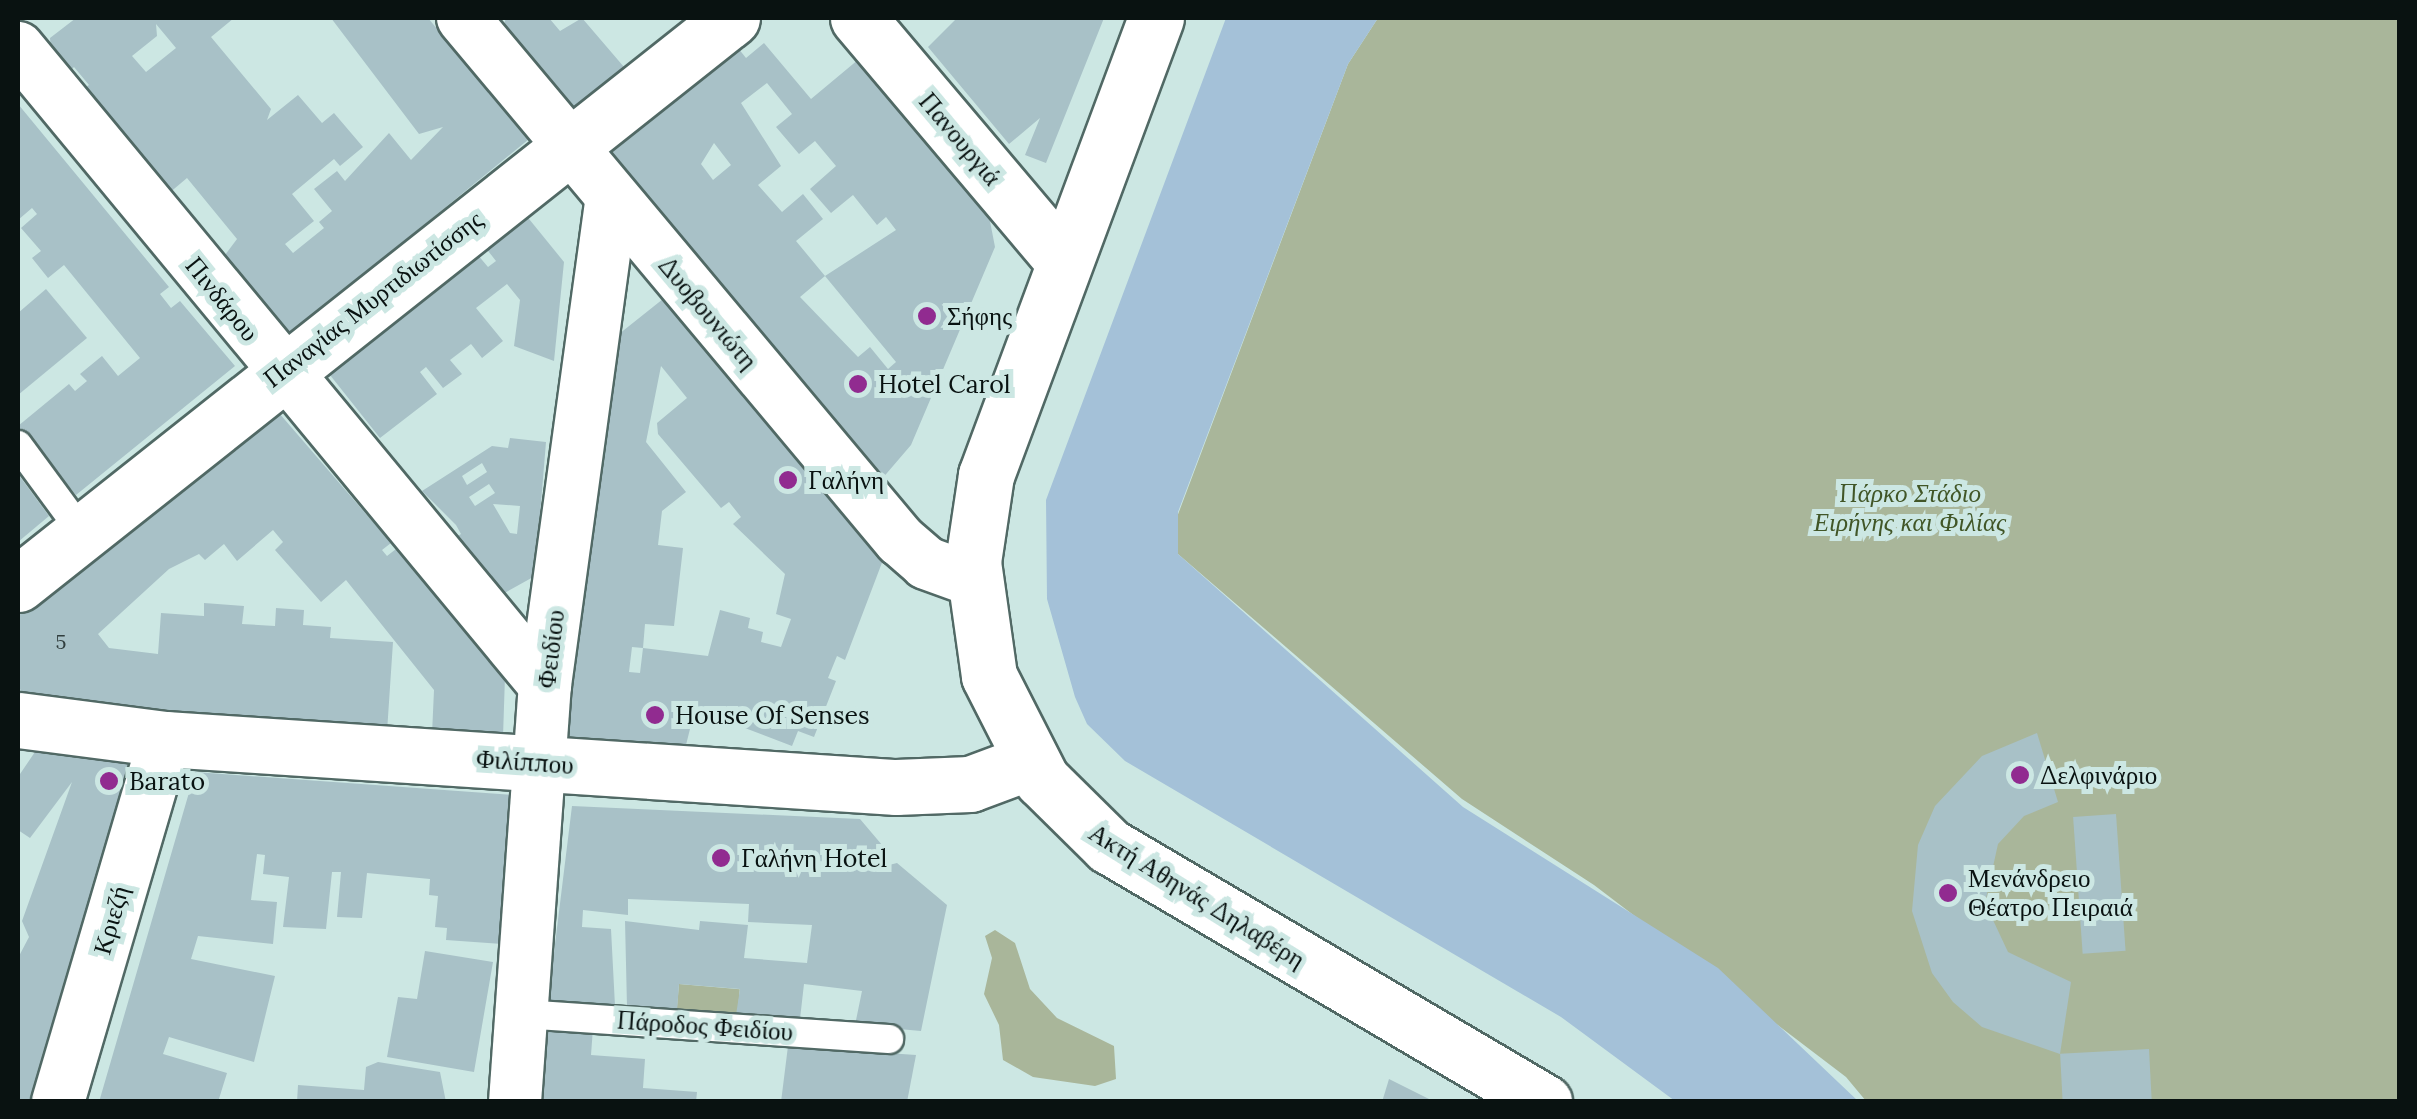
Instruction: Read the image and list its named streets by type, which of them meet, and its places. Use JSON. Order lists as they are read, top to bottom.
{
  "streets": {
    "street": [
      "Πανουργιά",
      "Πινδάρου",
      "Παναγίας Μυρτιδιωτίσσης",
      "Δυοβουνιώτη",
      "Φειδίου",
      "Φιλίππου",
      "Ακτή Αθηνάς Δηλαβέρη",
      "Κριεζή"
    ],
    "lane": ["Πάροδος Φειδίου"]
  },
  "crossings": [
    ["Πανουργιά", "Ακτή Αθηνάς Δηλαβέρη"],
    ["Πινδάρου", "Παναγίας Μυρτιδιωτίσσης"],
    ["Πινδάρου", "Φειδίου"],
    ["Παναγίας Μυρτιδιωτίσσης", "Δυοβουνιώτη"],
    ["Δυοβουνιώτη", "Φειδίου"],
    ["Δυοβουνιώτη", "Ακτή Αθηνάς Δηλαβέρη"],
    ["Φειδίου", "Φιλίππου"],
    ["Φειδίου", "Πάροδος Φειδίου"],
    ["Φιλίππου", "Ακτή Αθηνάς Δηλαβέρη"],
    ["Φιλίππου", "Κριεζή"]
  ],
  "parks": ["Πάρκο Στάδιο Ειρήνης και Φιλίας"],
  "places": [
    "Σήφης",
    "Hotel Carol",
    "Γαλήνη",
    "House Of Senses",
    "Δελφινάριο",
    "Barato",
    "Γαλήνη Hotel",
    "Μενάνδρειο Θέατρο Πειραιά"
  ],
  "house_numbers": ["5"]
}
